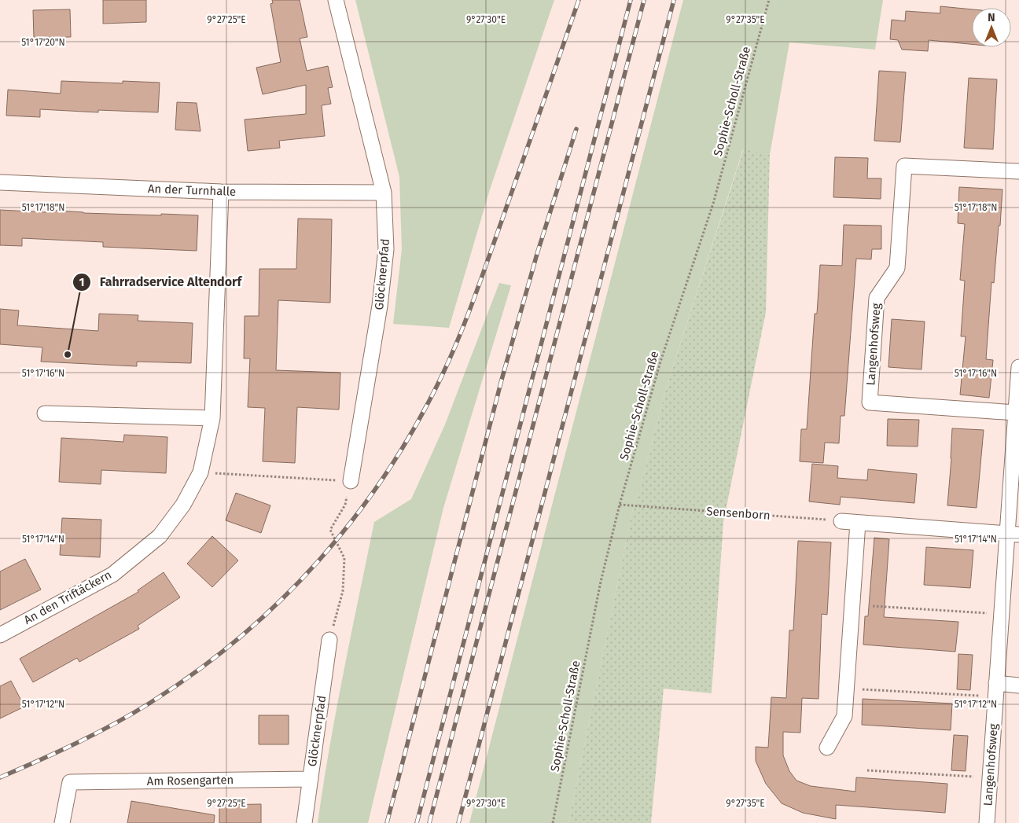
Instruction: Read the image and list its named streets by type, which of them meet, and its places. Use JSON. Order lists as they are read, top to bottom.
{
  "streets": {
    "street": [
      "An der Turnhalle",
      "Glöcknerpfad",
      "Langenhofsweg",
      "An den Triftäckern",
      "Am Rosengarten"
    ],
    "path": ["Sophie-Scholl-Straße", "Sensenborn"]
  },
  "crossings": [
    ["Sophie-Scholl-Straße", "Sensenborn"],
    ["An der Turnhalle", "Glöcknerpfad"],
    ["An der Turnhalle", "An den Triftäckern"],
    ["Glöcknerpfad", "Am Rosengarten"]
  ],
  "places": ["Fahrradservice Altendorf"],
  "north": "top",
  "coordinates": [
    "9°27'25\"E",
    "9°27'30\"E",
    "9°27'35\"E",
    "51°17'20\"N",
    "51°17'18\"N",
    "51°17'16\"N",
    "51°17'14\"N",
    "51°17'12\"N"
  ]
}
